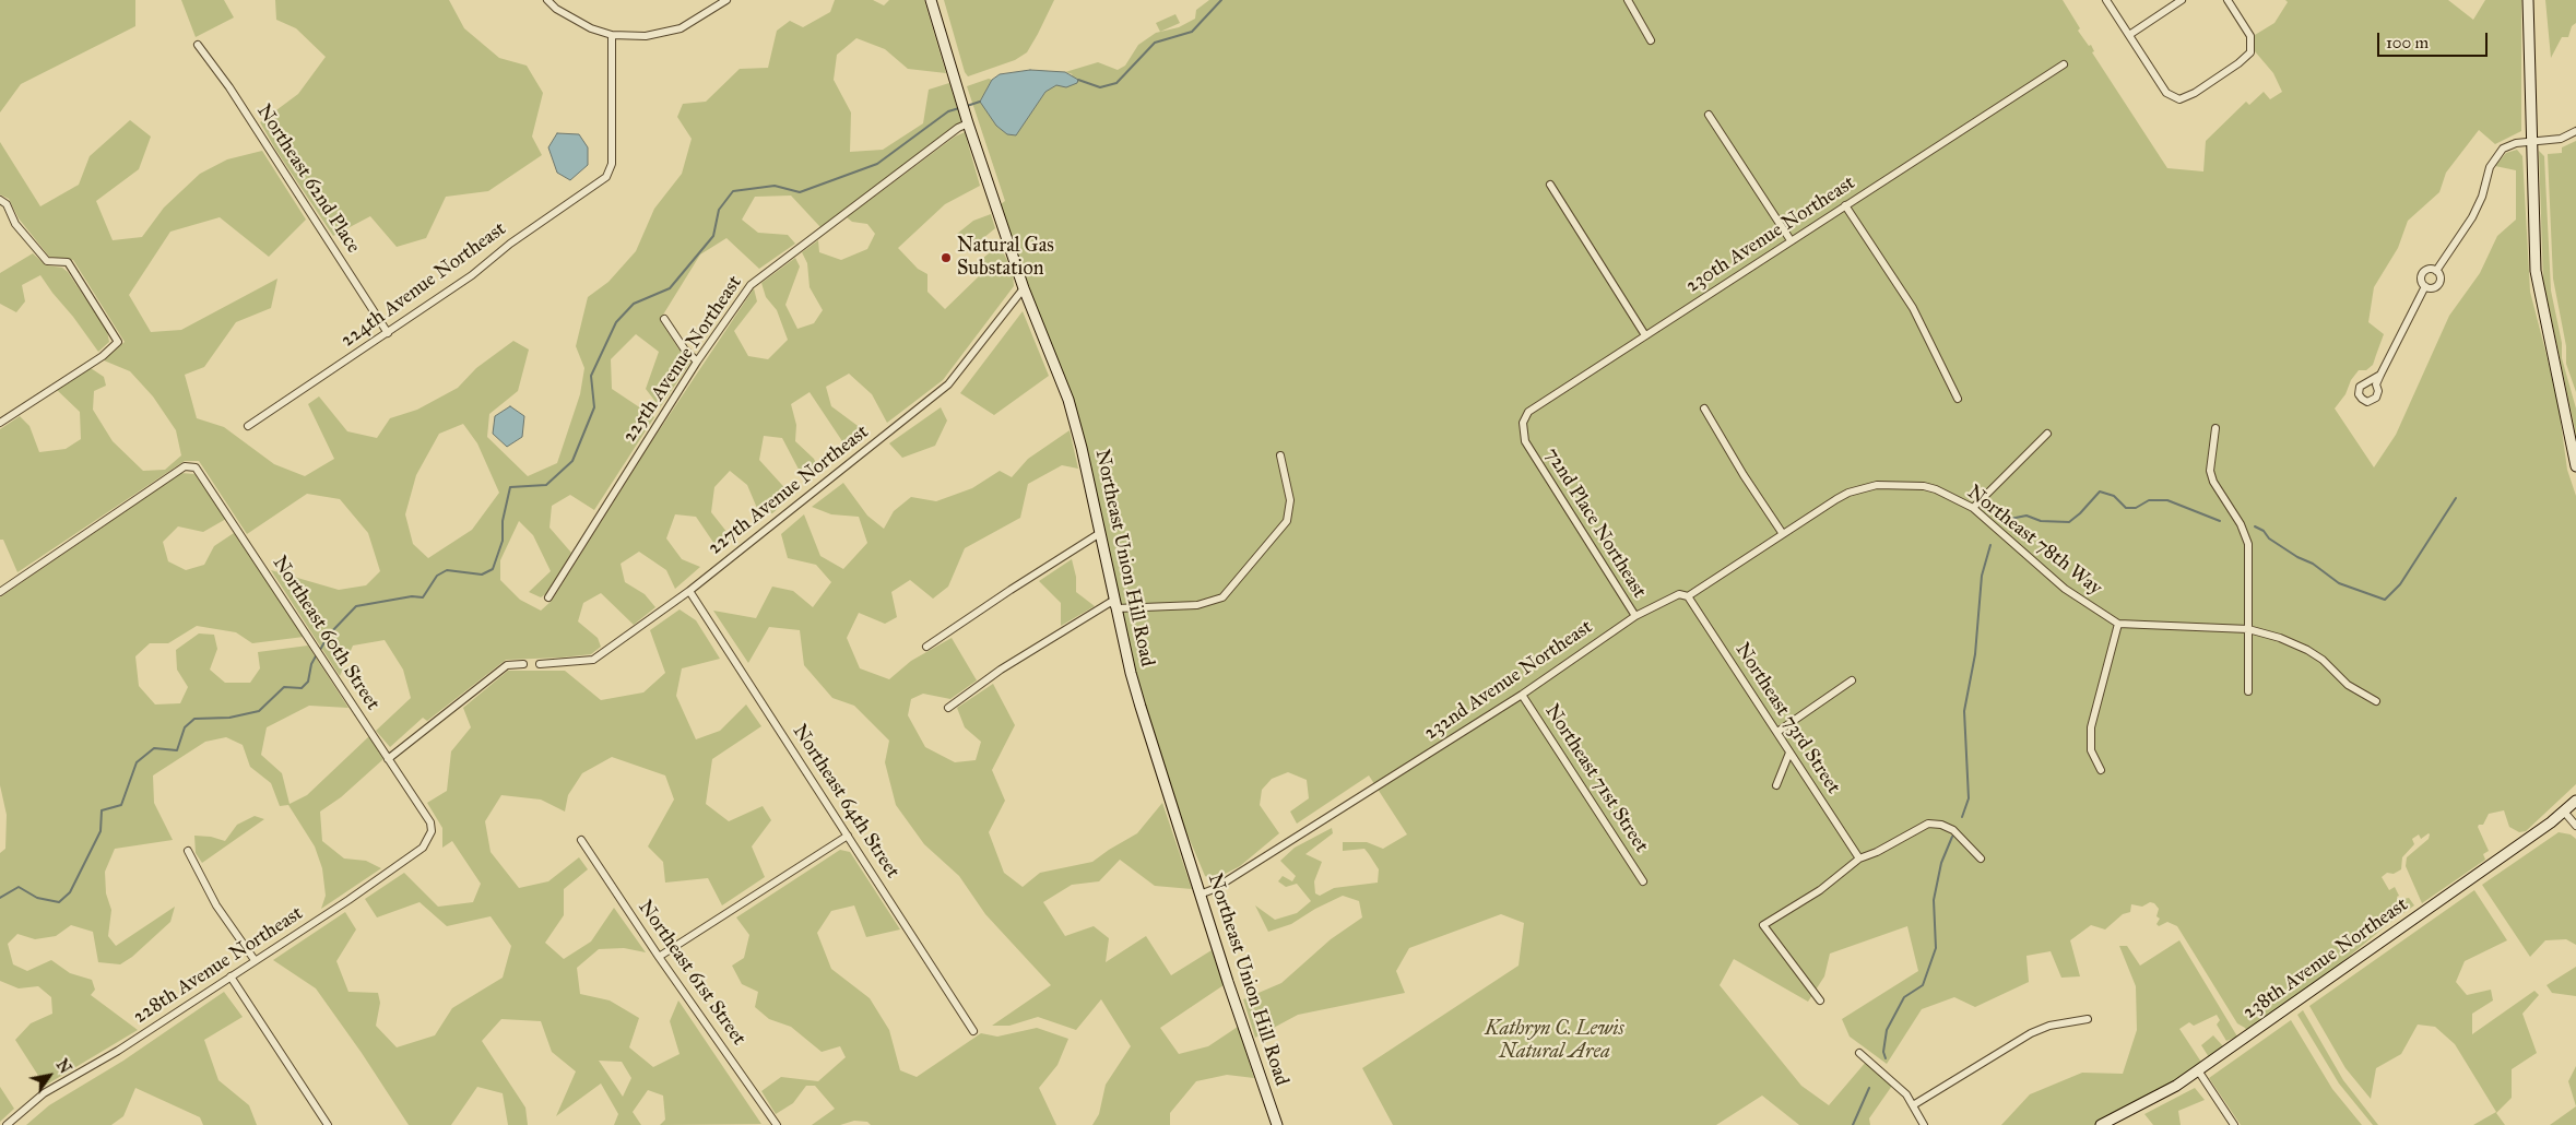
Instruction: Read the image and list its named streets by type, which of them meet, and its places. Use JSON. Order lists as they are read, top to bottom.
{
  "streets": {
    "street": [
      "Northeast 62nd Place",
      "230th Avenue Northeast",
      "224th Avenue Northeast",
      "225th Avenue Northeast",
      "227th Avenue Northeast",
      "72nd Place Northeast",
      "Northeast 78th Way",
      "Northeast Union Hill Road",
      "Northeast 60th Street",
      "232nd Avenue Northeast",
      "Northeast 73rd Street",
      "Northeast 71st Street",
      "Northeast 64th Street",
      "238th Avenue Northeast",
      "228th Avenue Northeast",
      "Northeast 61st Street"
    ]
  },
  "crossings": [
    ["Northeast 62nd Place", "224th Avenue Northeast"],
    ["230th Avenue Northeast", "72nd Place Northeast"],
    ["225th Avenue Northeast", "Northeast Union Hill Road"],
    ["227th Avenue Northeast", "Northeast Union Hill Road"],
    ["227th Avenue Northeast", "Northeast 64th Street"],
    ["72nd Place Northeast", "232nd Avenue Northeast"],
    ["Northeast 78th Way", "232nd Avenue Northeast"],
    ["Northeast Union Hill Road", "232nd Avenue Northeast"],
    ["Northeast 60th Street", "228th Avenue Northeast"],
    ["232nd Avenue Northeast", "Northeast 73rd Street"],
    ["232nd Avenue Northeast", "Northeast 71st Street"]
  ],
  "parks": ["Kathryn C. Lewis Natural Area"],
  "places": ["Natural Gas Substation"],
  "scale_bar": "100 m",
  "north": "top right"
}
